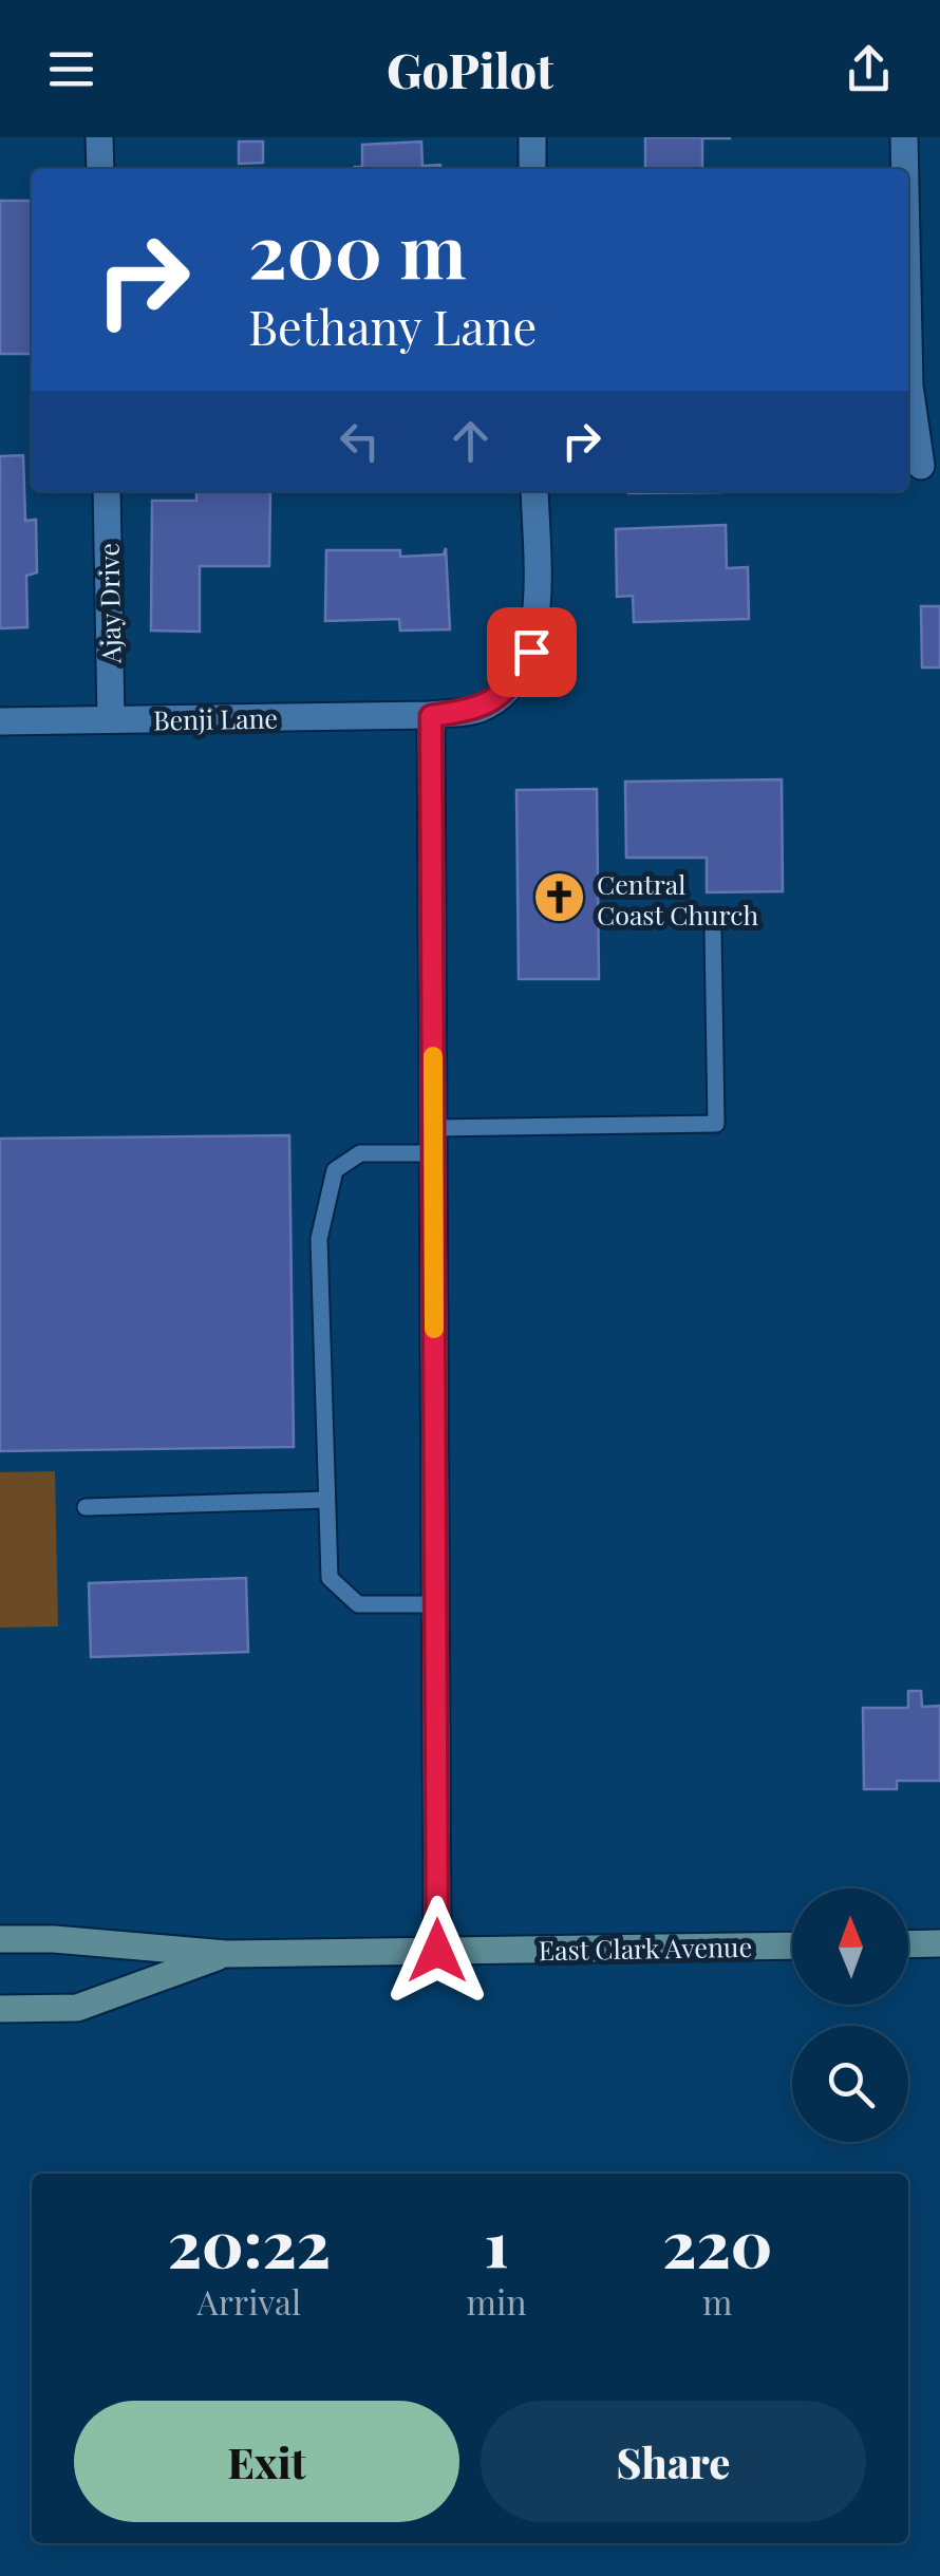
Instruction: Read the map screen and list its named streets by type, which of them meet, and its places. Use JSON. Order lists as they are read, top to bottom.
{
  "streets": {
    "main road": ["East Clark Avenue"],
    "street": ["Ajay Drive", "Benji Lane"]
  },
  "crossings": [
    ["Ajay Drive", "Benji Lane"]
  ],
  "places": {
    "church": ["Central Coast Church"]
  },
  "north": "top",
  "page": {
    "header": "GoPilot",
    "turn": ["200 m", "Bethany Lane"],
    "eta": [
      "20:22",
      "Arrival",
      "1",
      "min",
      "220",
      "m"
    ],
    "buttons": ["Exit", "Share"]
  }
}
